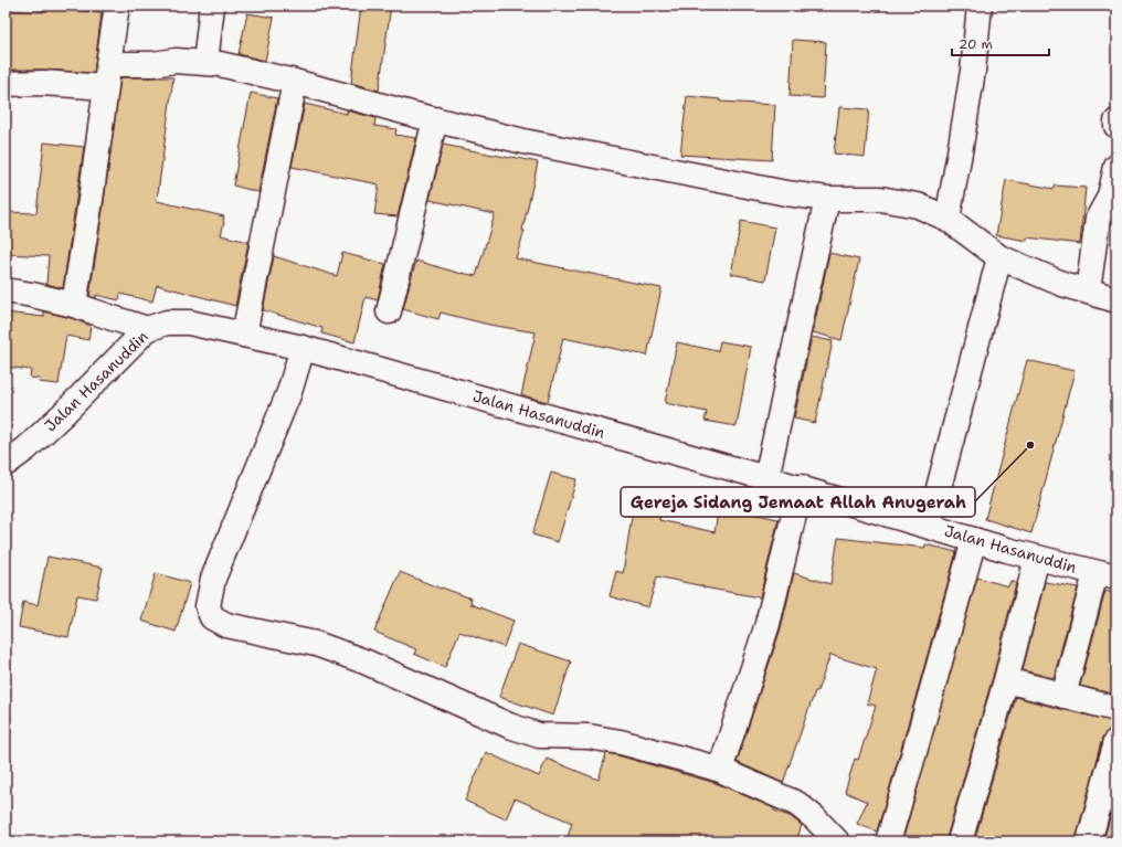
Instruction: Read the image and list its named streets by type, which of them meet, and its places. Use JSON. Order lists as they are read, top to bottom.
{
  "streets": {
    "street": ["Jalan Hasanuddin"]
  },
  "places": ["Gereja Sidang Jemaat Allah Anugerah"],
  "scale_bar": "20 m"
}
